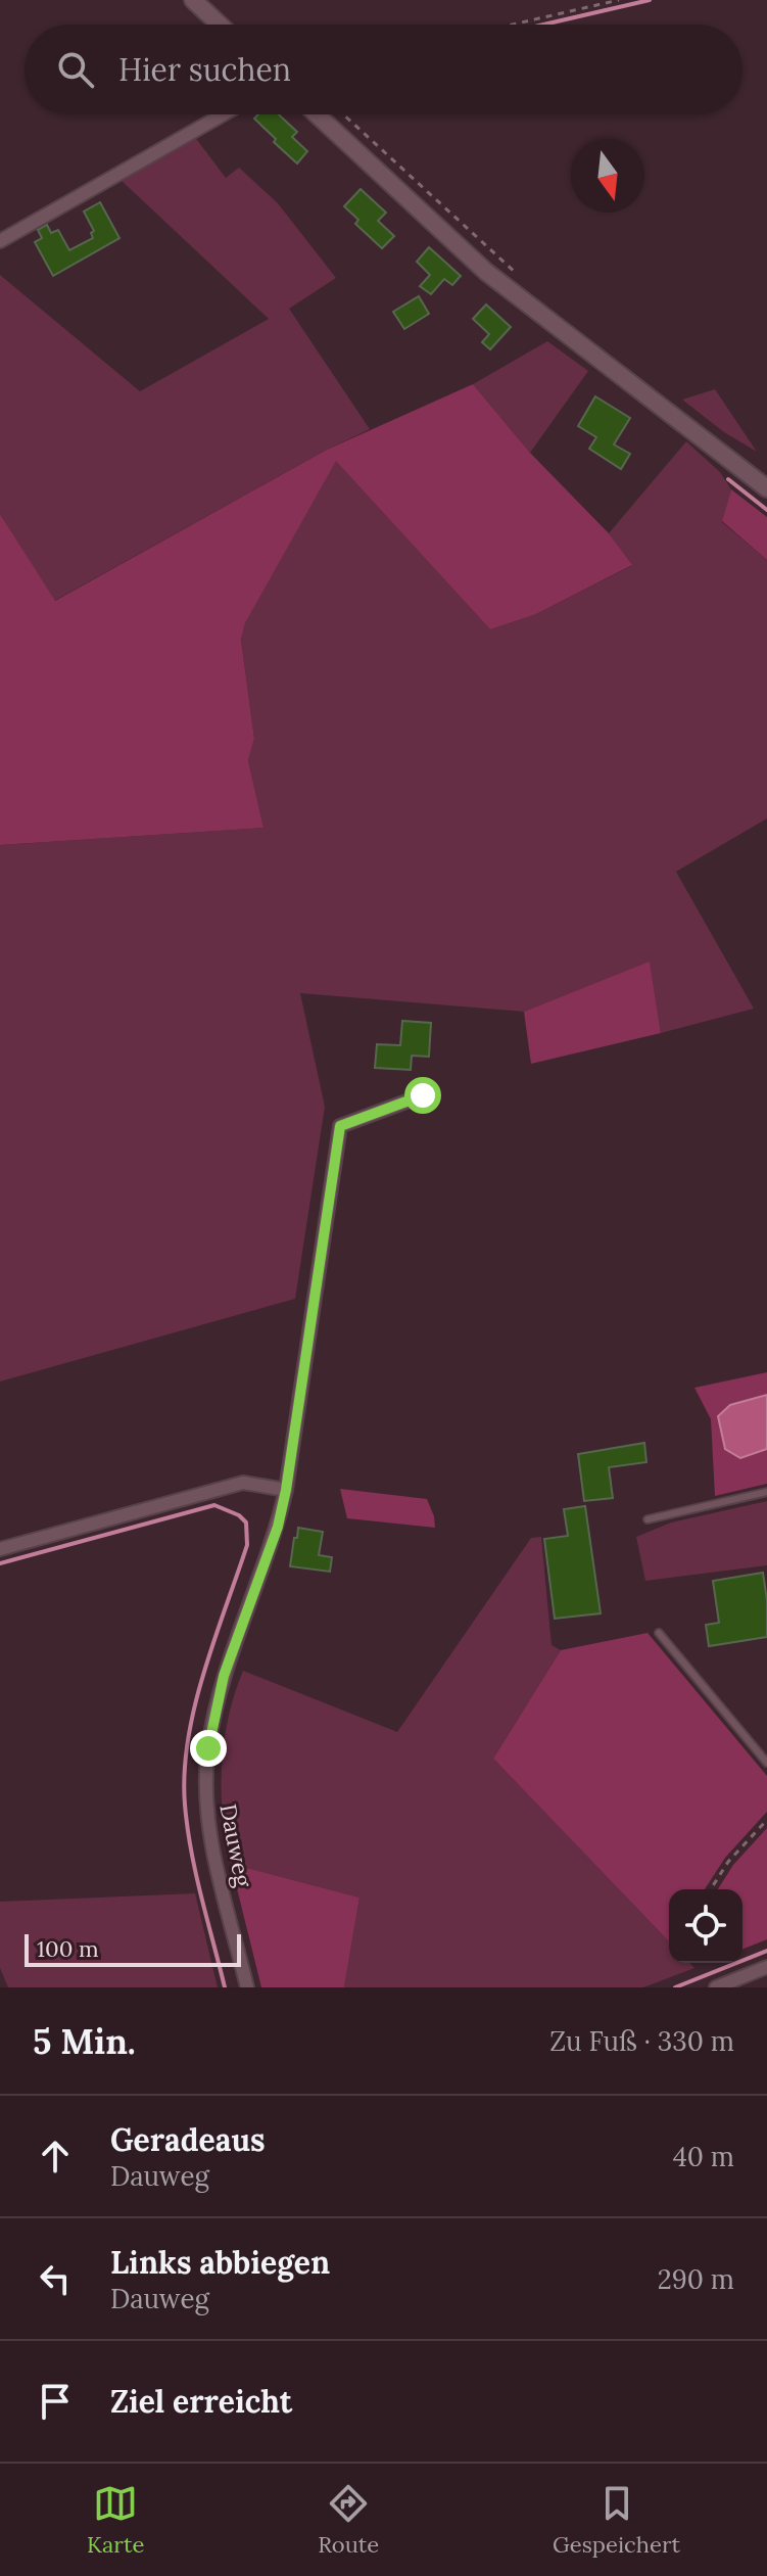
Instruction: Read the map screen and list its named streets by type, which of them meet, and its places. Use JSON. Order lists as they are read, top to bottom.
{
  "streets": {
    "street": ["Dauweg"]
  },
  "scale_bar": "100 m",
  "north": "bottom",
  "page": {
    "search": "Hier suchen",
    "scale": "100 m",
    "heading": ["5 Min.", "Zu Fuß · 330 m"],
    "list": [
      ["Geradeaus", "Dauweg", "40 m"],
      ["Links abbiegen", "Dauweg", "290 m"],
      "Ziel erreicht"
    ],
    "nav": ["Karte", "Route", "Gespeichert"]
  }
}
